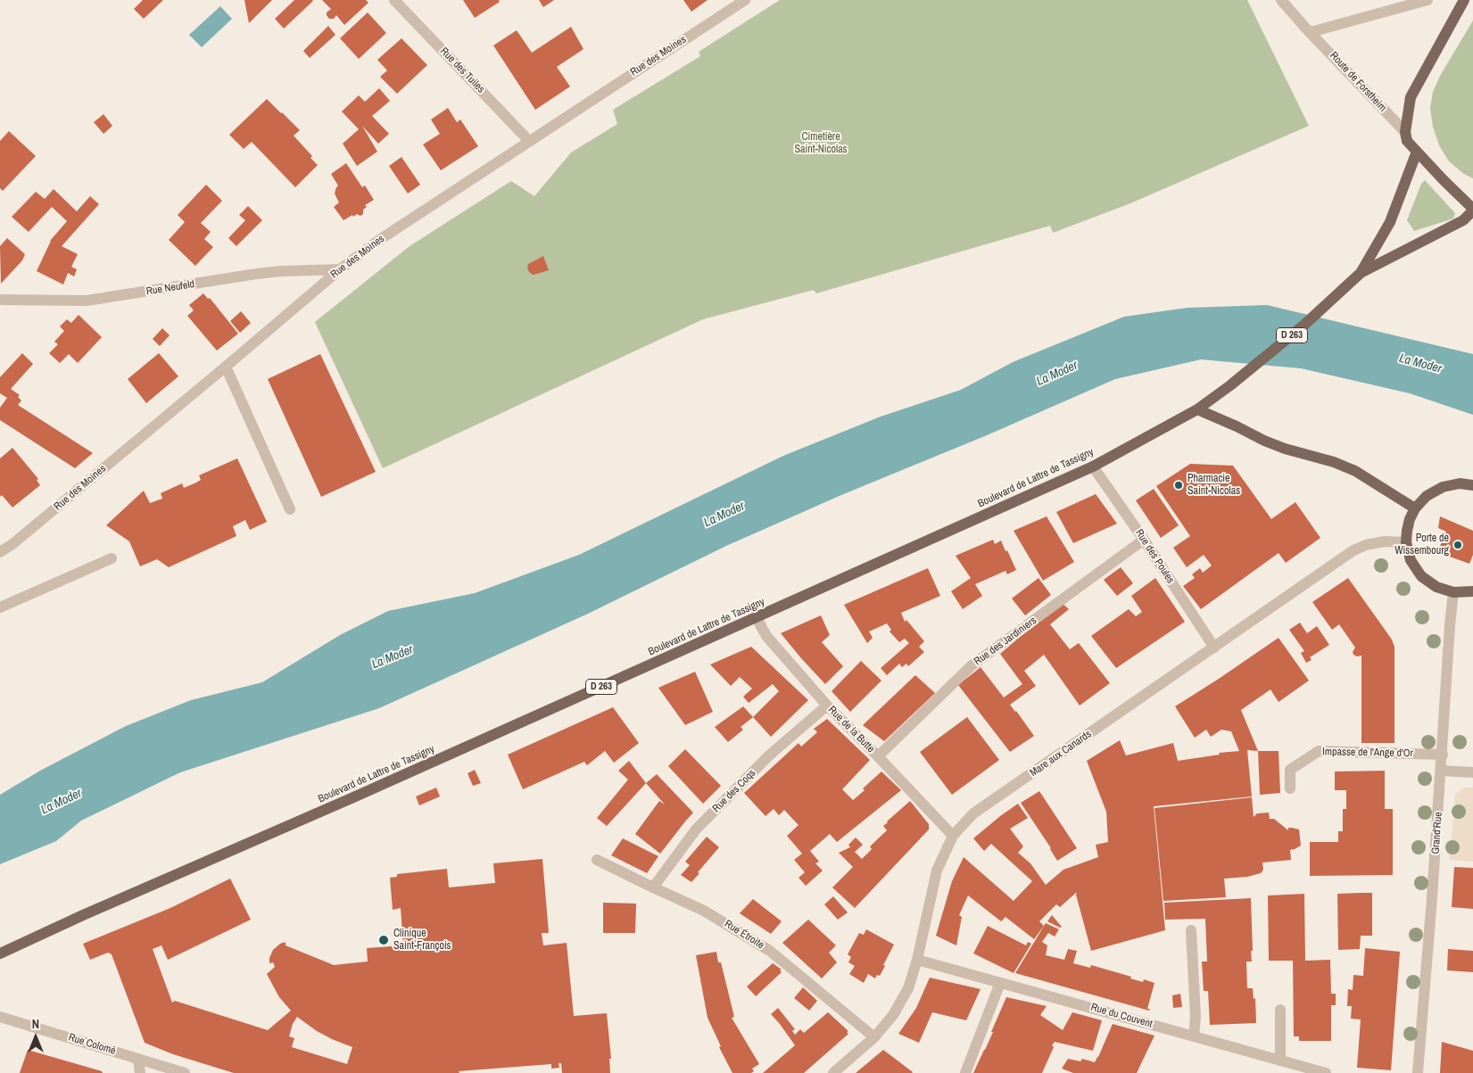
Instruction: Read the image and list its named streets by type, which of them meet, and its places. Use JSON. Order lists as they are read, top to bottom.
{
  "streets": {
    "main road": ["D 263", "Boulevard de Lattre de Tassigny"],
    "street": [
      "Rue des Moines",
      "Rue des Tuiles",
      "Route de Forstheim",
      "Rue Neufeld",
      "Rue des Poules",
      "Rue des Jardiniers",
      "Rue de la Butte",
      "Impasse de l'Ange d'Or",
      "Mare aux Canards",
      "Rue des Coqs",
      "Grand'Rue",
      "Rue Étroite",
      "Rue du Couvent",
      "Rue Colomé"
    ]
  },
  "crossings": [
    ["Rue des Moines", "Rue des Tuiles"],
    ["Rue des Moines", "Rue Neufeld"],
    ["D 263", "Boulevard de Lattre de Tassigny"],
    ["Boulevard de Lattre de Tassigny", "Rue des Poules"],
    ["Boulevard de Lattre de Tassigny", "Rue de la Butte"],
    ["Rue des Poules", "Rue des Jardiniers"],
    ["Rue des Poules", "Mare aux Canards"],
    ["Rue des Jardiniers", "Rue de la Butte"],
    ["Rue de la Butte", "Mare aux Canards"],
    ["Rue de la Butte", "Rue des Coqs"],
    ["Impasse de l'Ange d'Or", "Grand'Rue"],
    ["Mare aux Canards", "Rue Étroite"],
    ["Mare aux Canards", "Rue du Couvent"],
    ["Rue des Coqs", "Rue Étroite"]
  ],
  "water": ["La Moder"],
  "parks": ["Cimetière Saint-Nicolas"],
  "places": ["Pharmacie Saint-Nicolas", "Porte de Wissembourg", "Clinique Saint-François"],
  "north": "top"
}
